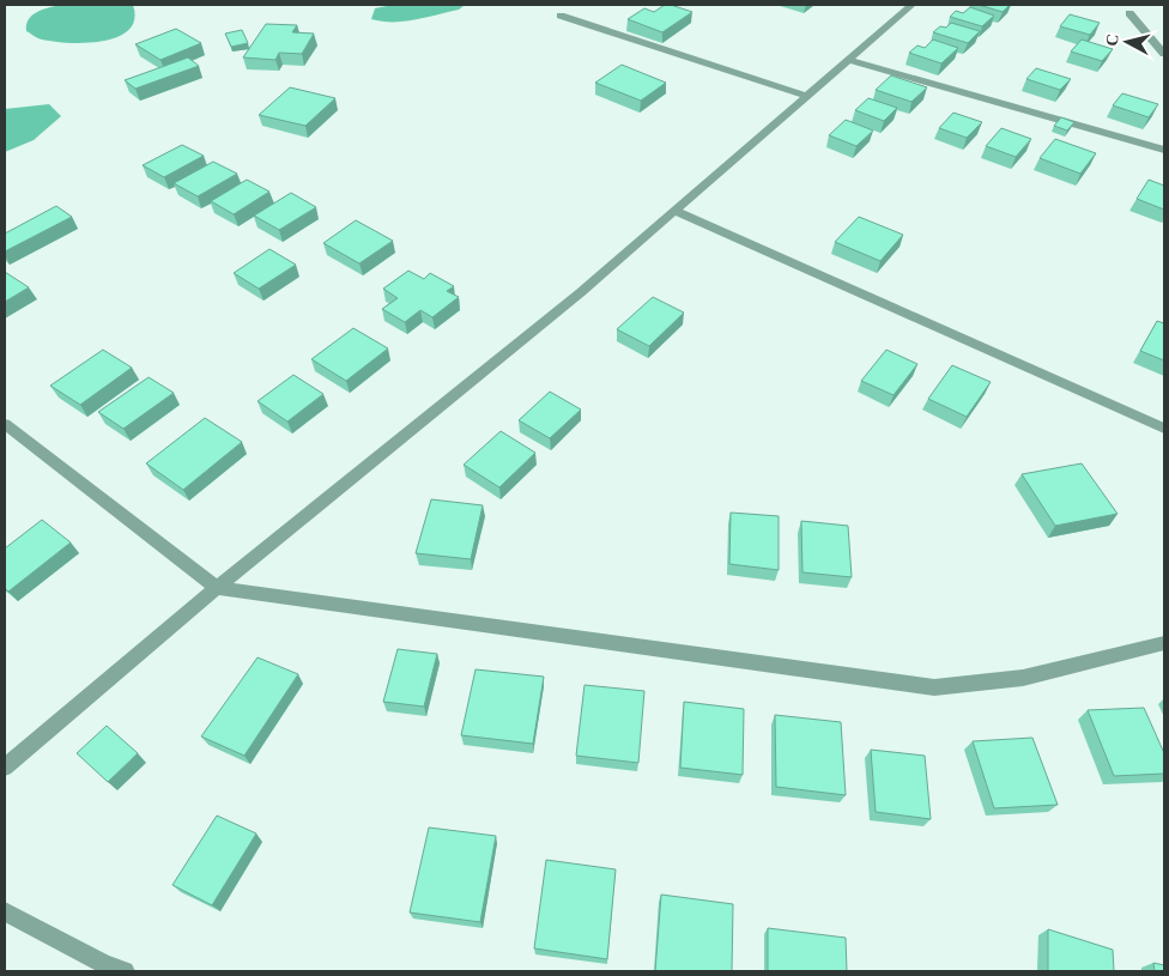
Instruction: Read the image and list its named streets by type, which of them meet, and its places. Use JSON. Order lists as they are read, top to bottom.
{
  "north": "left"
}
